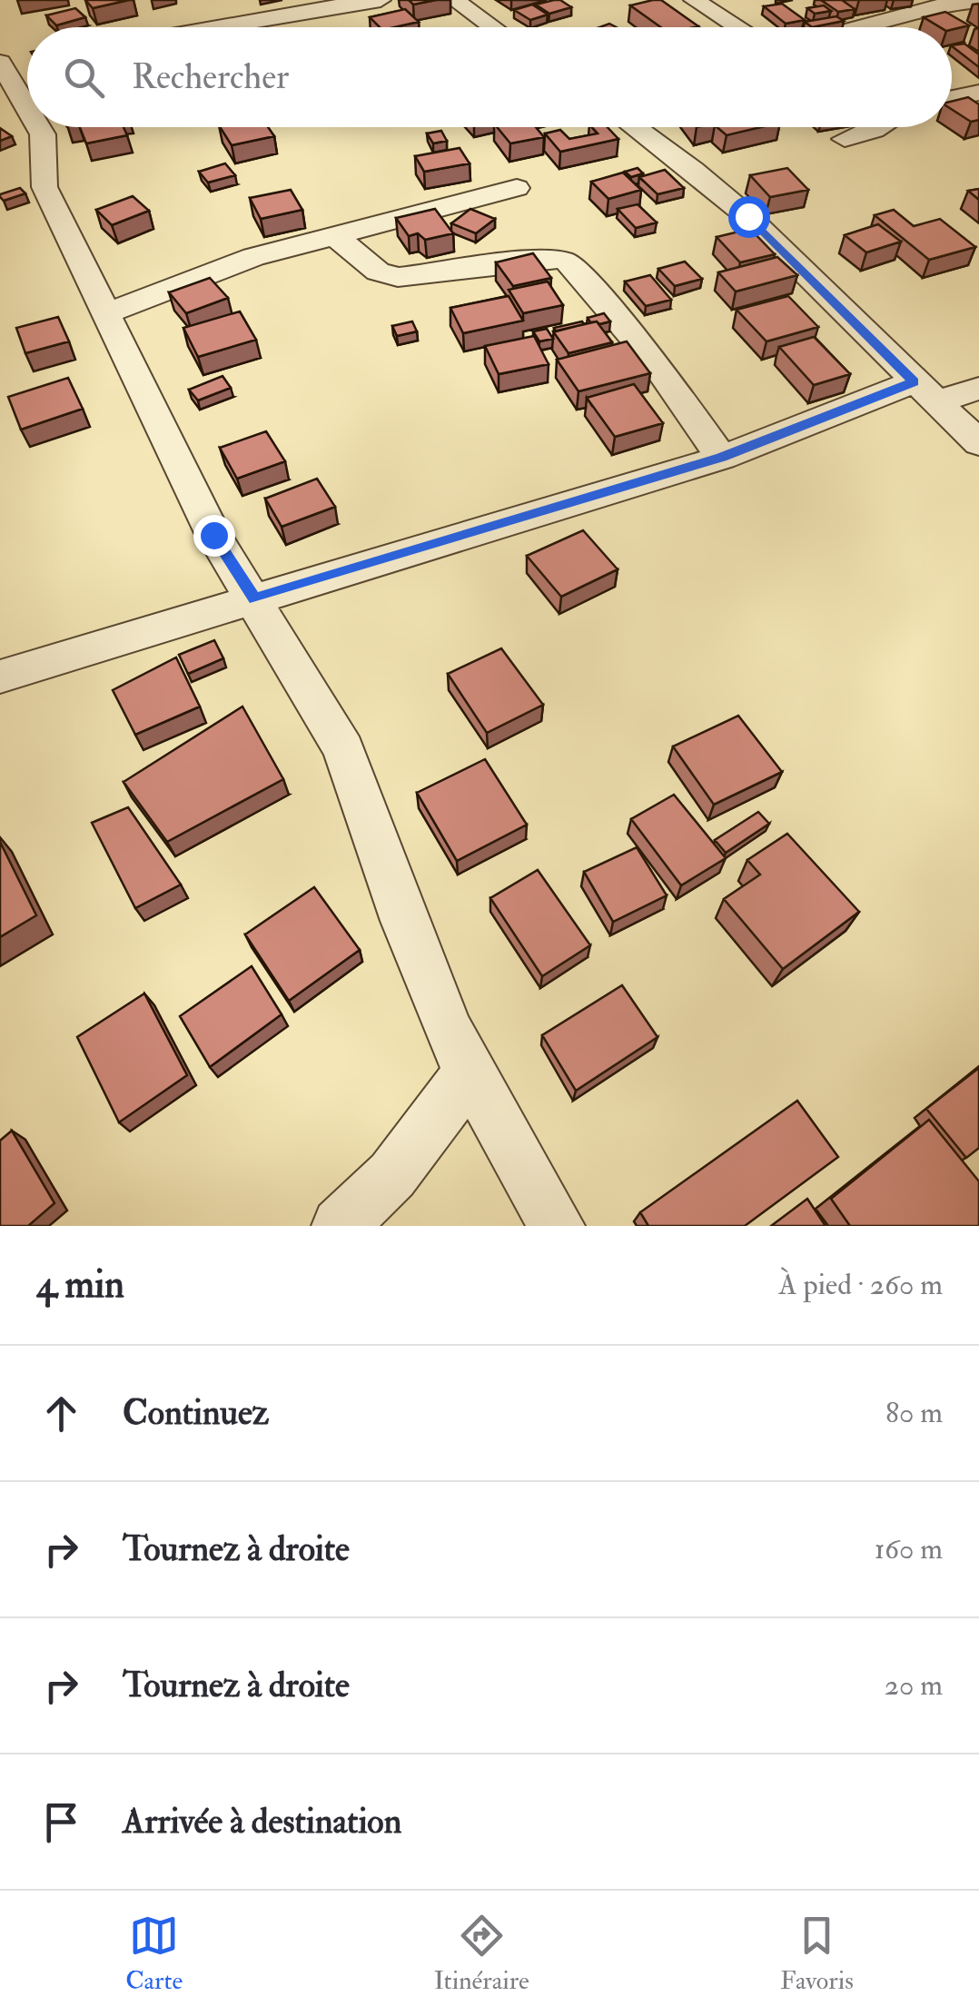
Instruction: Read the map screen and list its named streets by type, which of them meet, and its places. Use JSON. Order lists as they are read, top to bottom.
{
  "page": {
    "search": "Rechercher",
    "heading": ["4 min", "À pied · 260 m"],
    "list": [
      ["Continuez", "80 m"],
      ["Tournez à droite", "160 m"],
      ["Tournez à droite", "20 m"],
      "Arrivée à destination"
    ],
    "nav": ["Carte", "Itinéraire", "Favoris"]
  }
}
